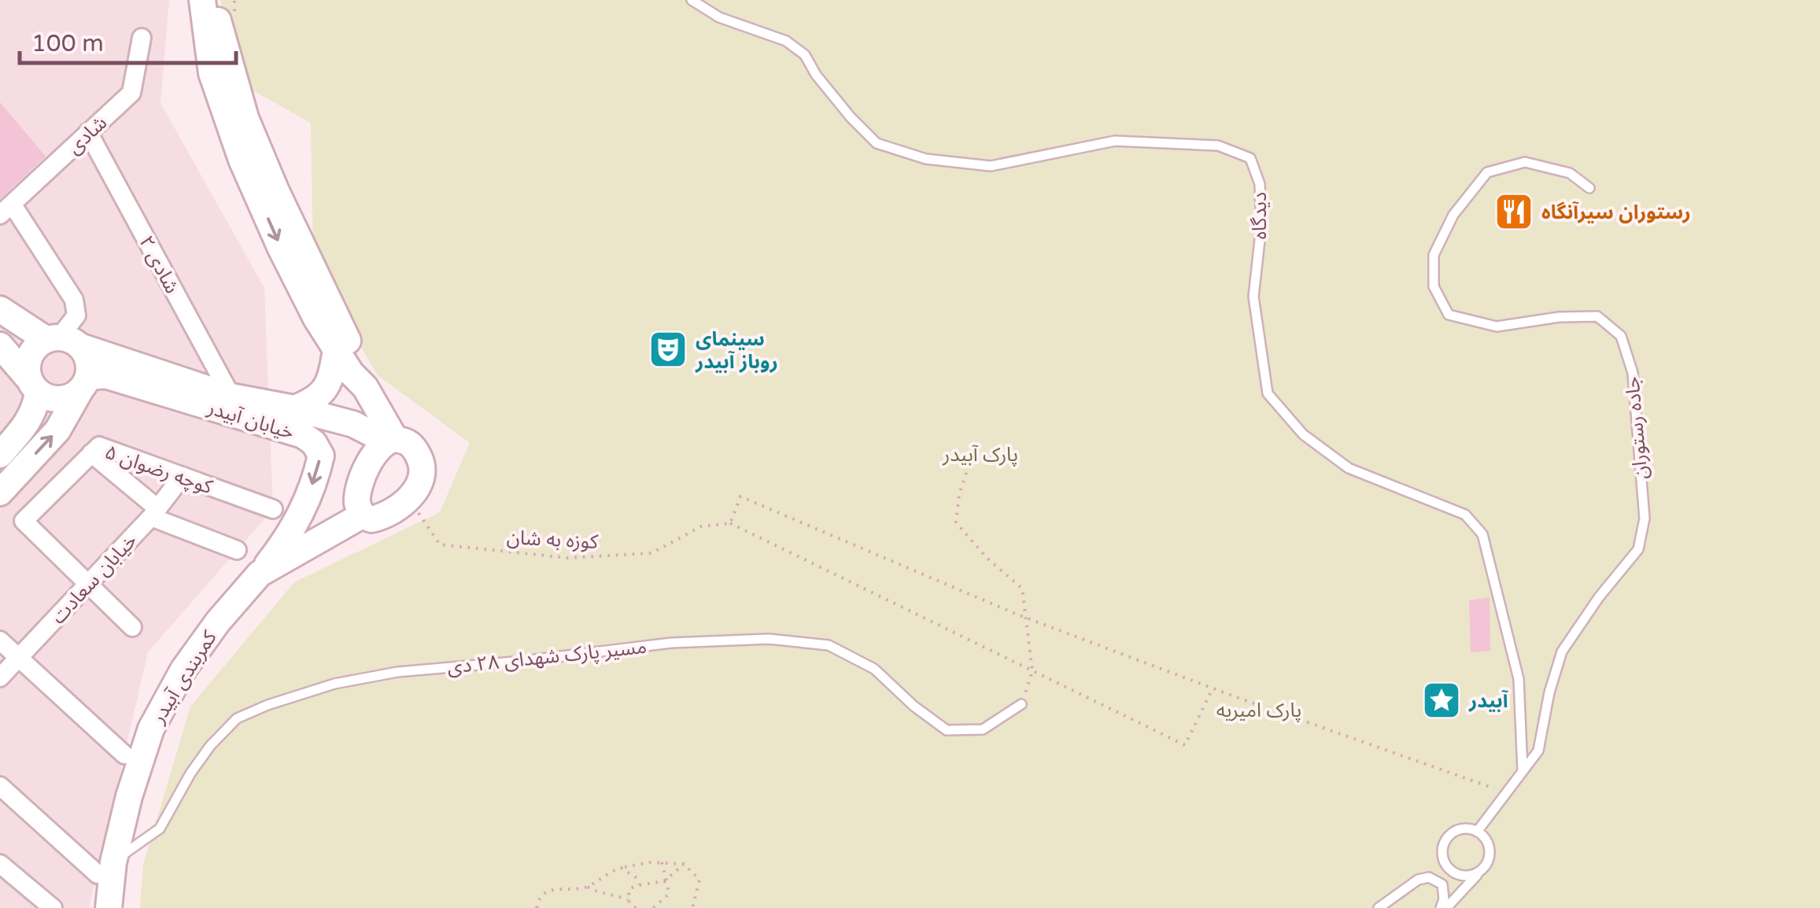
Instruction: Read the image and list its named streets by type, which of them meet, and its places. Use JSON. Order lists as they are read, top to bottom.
{
  "streets": {
    "main road": ["خیابان آبیدر", "کمربندی آبیدر"],
    "street": [
      "شادی",
      "شادی ۲",
      "کوچه رضوان ۵",
      "خیابان سعادت"
    ],
    "lane": ["دیدگاه", "جاده رستوران", "مسیر پارک شهدای ۲۸ دی"],
    "path": ["کوزه به شان"]
  },
  "crossings": [
    ["شادی", "شادی ۲"],
    ["دیدگاه", "جاده رستوران"],
    ["شادی ۲", "خیابان آبیدر"],
    ["خیابان آبیدر", "کوزه به شان"],
    ["خیابان آبیدر", "کمربندی آبیدر"],
    ["کوچه رضوان ۵", "خیابان سعادت"],
    ["کوزه به شان", "کمربندی آبیدر"],
    ["مسیر پارک شهدای ۲۸ دی", "کمربندی آبیدر"]
  ],
  "parks": ["پارک آبیدر", "پارک امیریه"],
  "places": {
    "restaurant": ["رستوران سیرآنگاه"],
    "theatre": ["سینمای روباز آبیدر"],
    "place": ["آبیدر"]
  },
  "scale_bar": "100 m"
}
